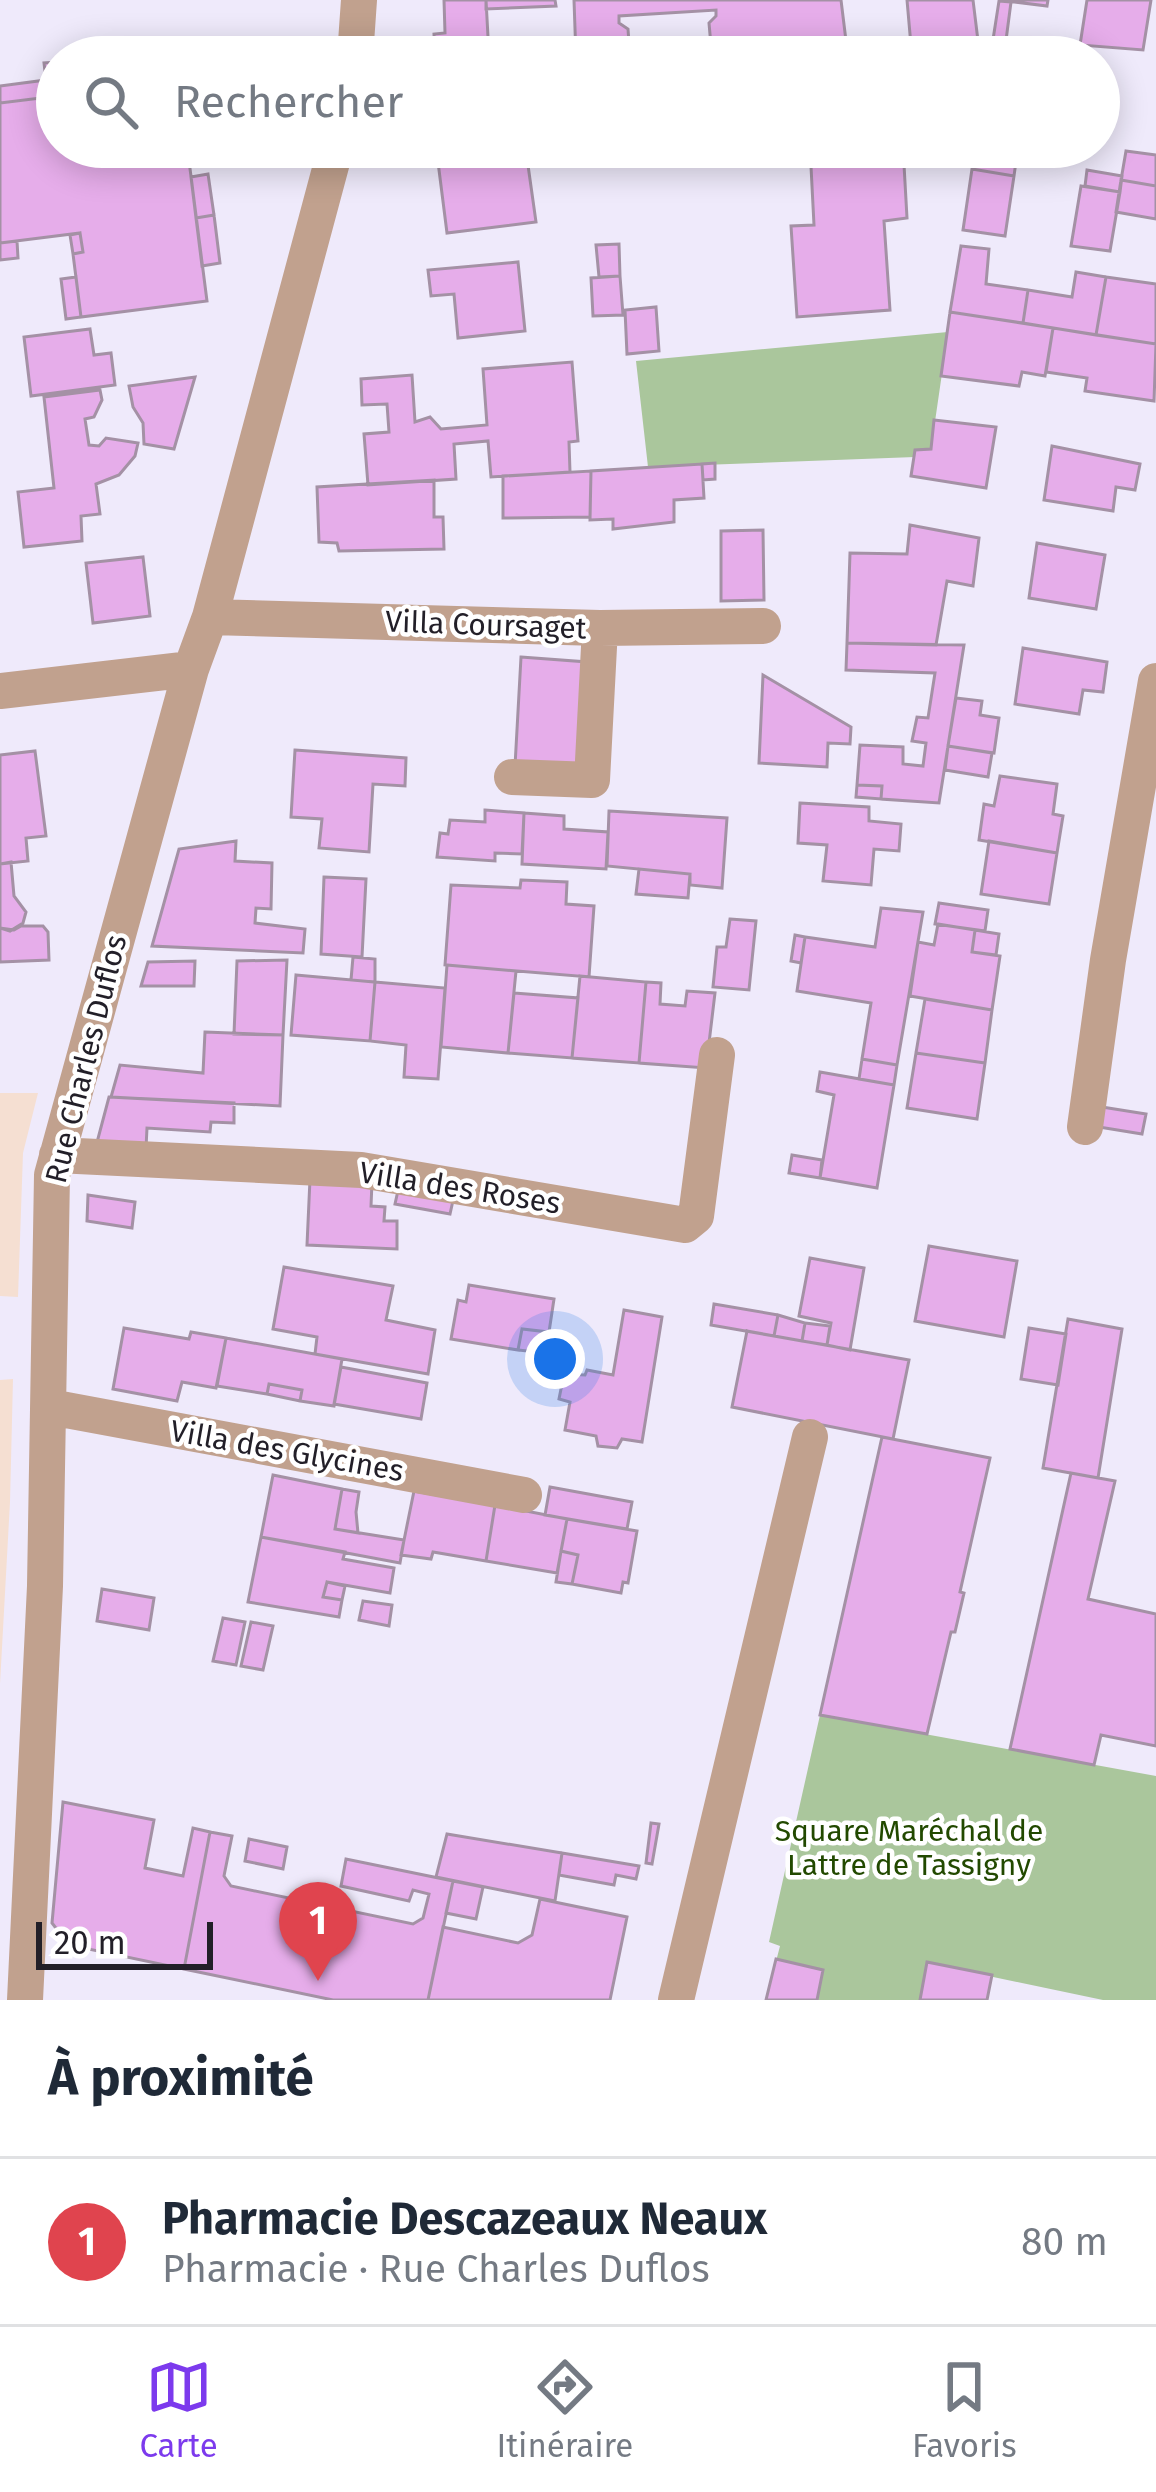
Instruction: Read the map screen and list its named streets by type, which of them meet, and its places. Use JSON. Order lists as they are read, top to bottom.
{
  "streets": {
    "street": [
      "Villa Coursaget",
      "Rue Charles Duflos",
      "Villa des Roses",
      "Villa des Glycines"
    ]
  },
  "crossings": [
    ["Villa Coursaget", "Rue Charles Duflos"],
    ["Rue Charles Duflos", "Villa des Roses"],
    ["Rue Charles Duflos", "Villa des Glycines"]
  ],
  "parks": ["Square Maréchal de Lattre de Tassigny"],
  "scale_bar": "20 m",
  "page": {
    "search": "Rechercher",
    "pins": "1",
    "scale": "20 m",
    "heading": "À proximité",
    "list": [
      {
        "mark": "1",
        "name": "Pharmacie Descazeaux Neaux",
        "note": "Pharmacie · Rue Charles Duflos",
        "value": "80 m"
      }
    ],
    "nav": ["Carte", "Itinéraire", "Favoris"]
  }
}
